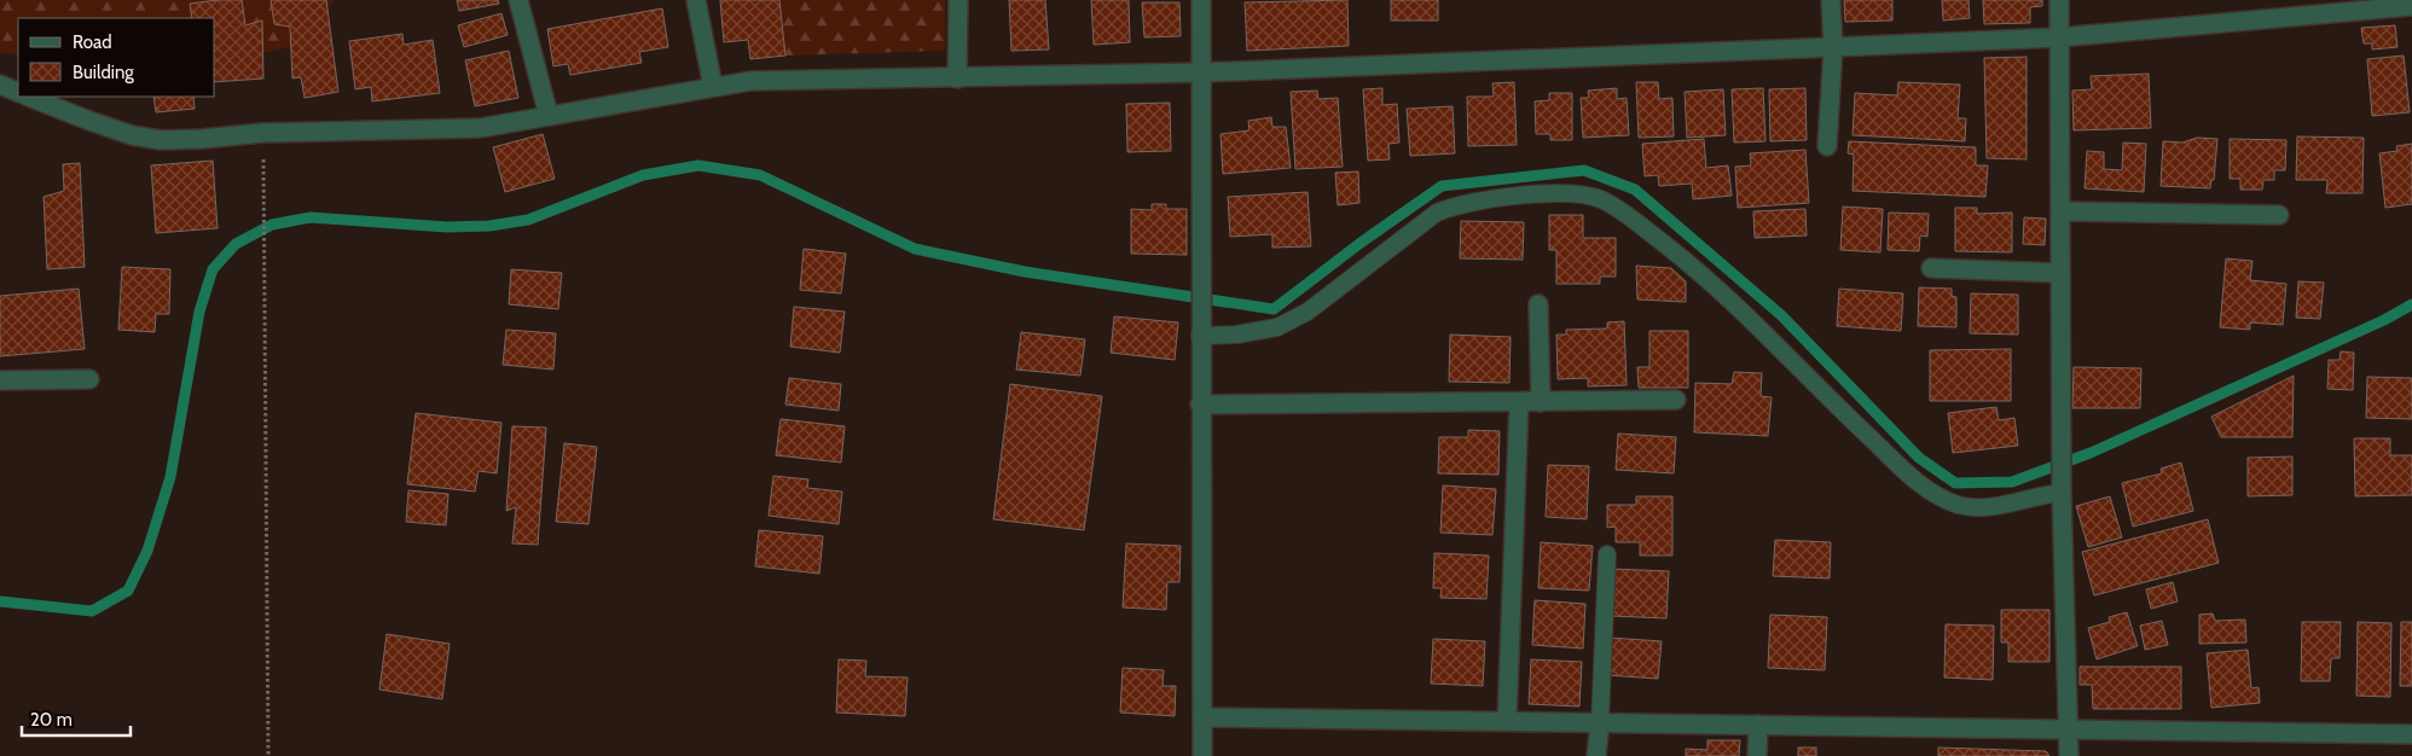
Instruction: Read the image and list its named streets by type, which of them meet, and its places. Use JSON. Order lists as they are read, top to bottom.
{
  "legend": ["Road", "Building"],
  "scale_bar": "20 m"
}
